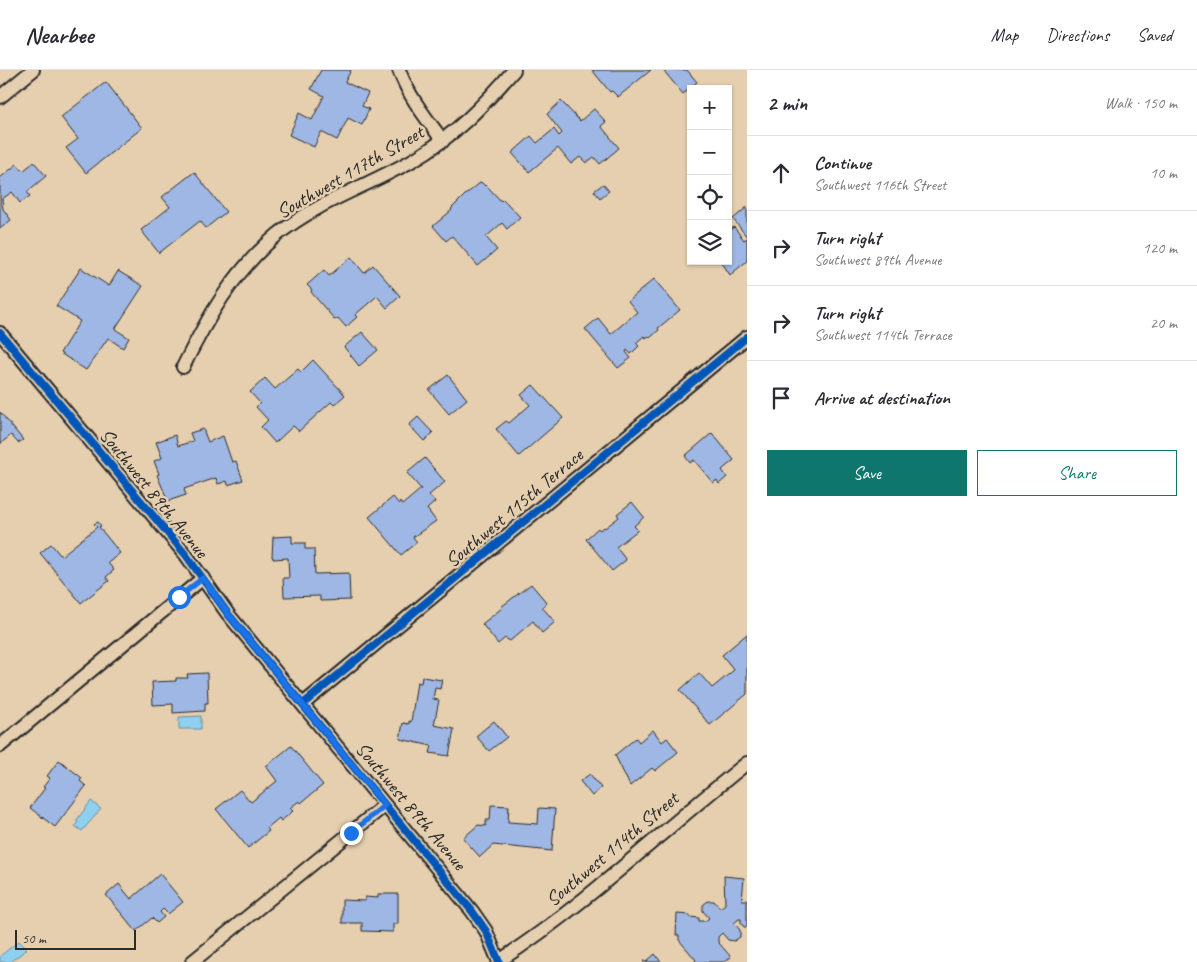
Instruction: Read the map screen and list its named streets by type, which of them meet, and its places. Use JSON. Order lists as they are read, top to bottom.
{
  "streets": {
    "street": [
      "Southwest 117th Street",
      "Southwest 89th Avenue",
      "Southwest 115th Terrace",
      "Southwest 114th Street"
    ]
  },
  "crossings": [
    ["Southwest 89th Avenue", "Southwest 115th Terrace"],
    ["Southwest 89th Avenue", "Southwest 114th Street"]
  ],
  "scale_bar": "50 m",
  "page": {
    "header": "Nearbee",
    "nav": ["Map", "Directions", "Saved"],
    "heading": ["2 min", "Walk · 150 m"],
    "map_buttons": ["+", "−"],
    "list": [
      ["Continue", "Southwest 116th Street", "10 m"],
      ["Turn right", "Southwest 89th Avenue", "120 m"],
      ["Turn right", "Southwest 114th Terrace", "20 m"],
      "Arrive at destination"
    ],
    "buttons": ["Save", "Share"],
    "scale": "50 m"
  }
}
